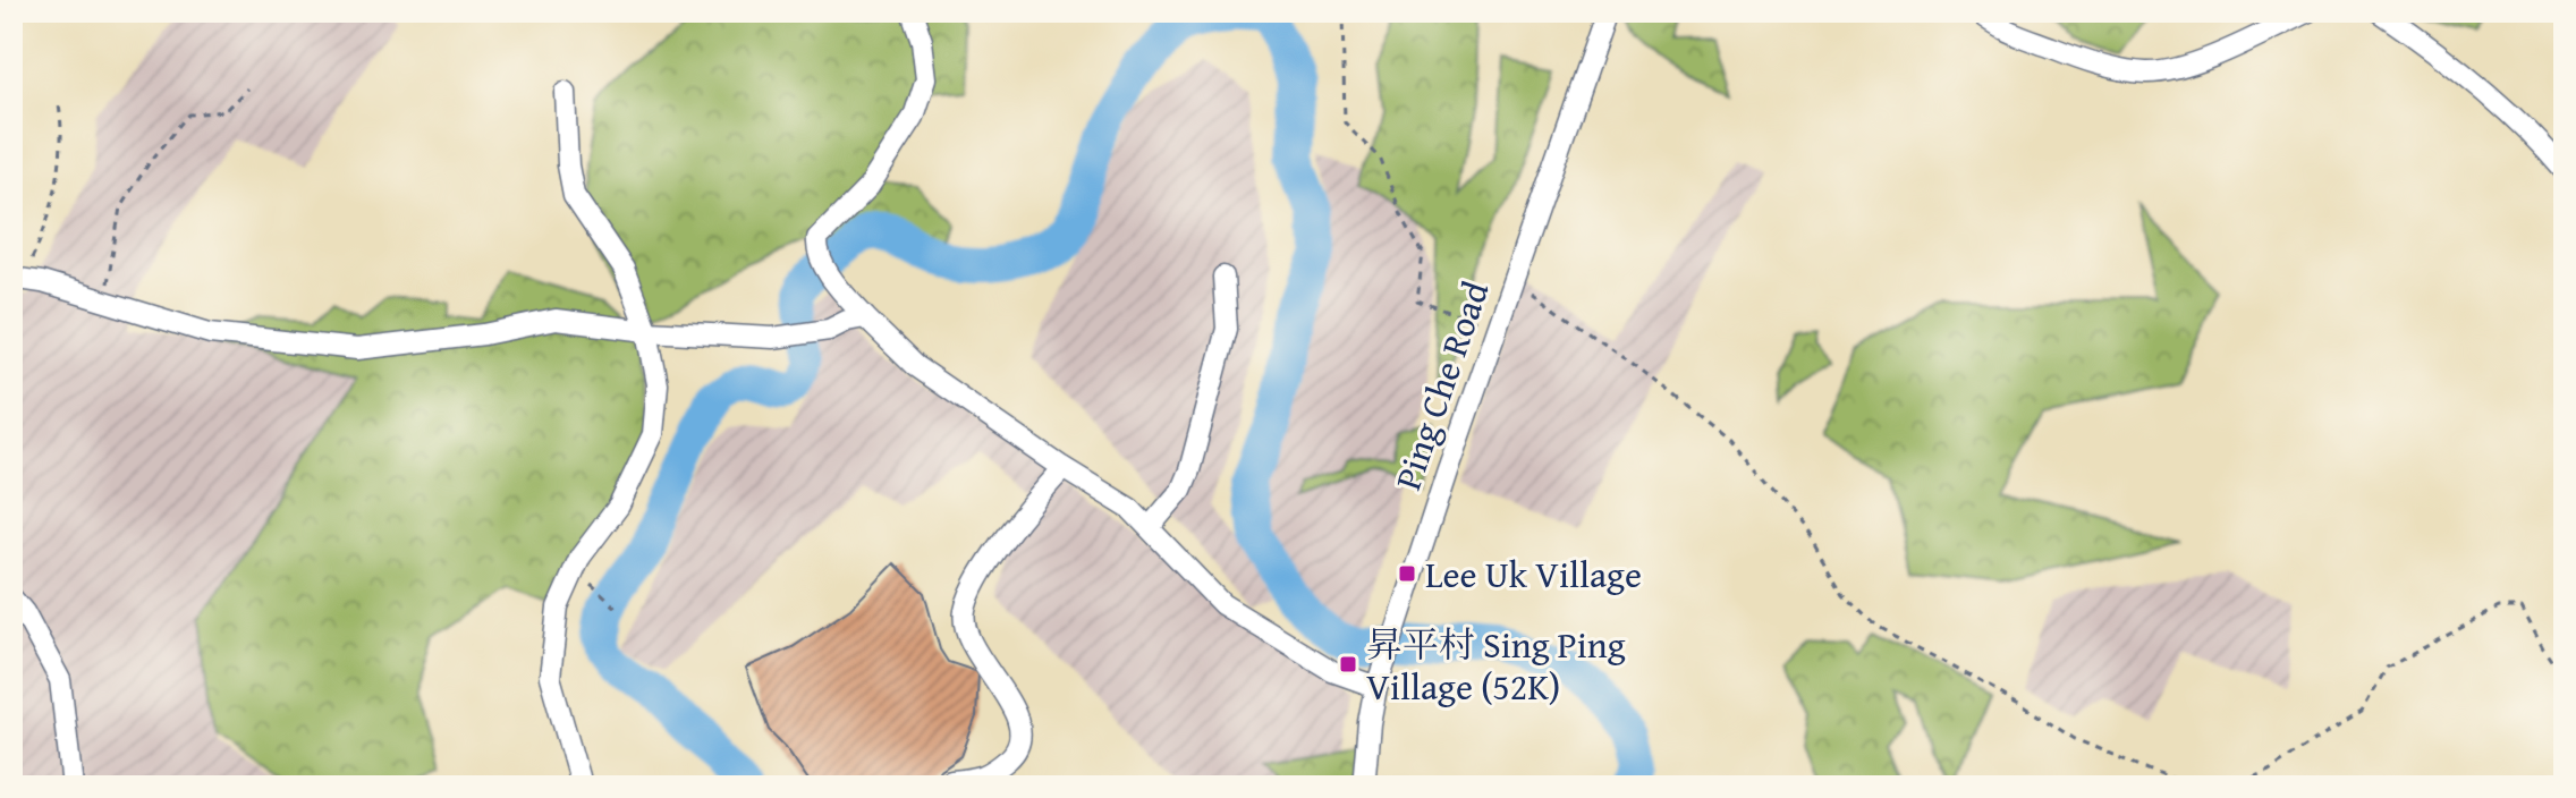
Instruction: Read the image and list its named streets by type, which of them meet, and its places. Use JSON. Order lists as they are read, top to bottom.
{
  "streets": {
    "street": ["Ping Che Road"]
  },
  "places": {
    "transit": ["Lee Uk Village", "昇平村 Sing Ping Village (52K)"]
  }
}
